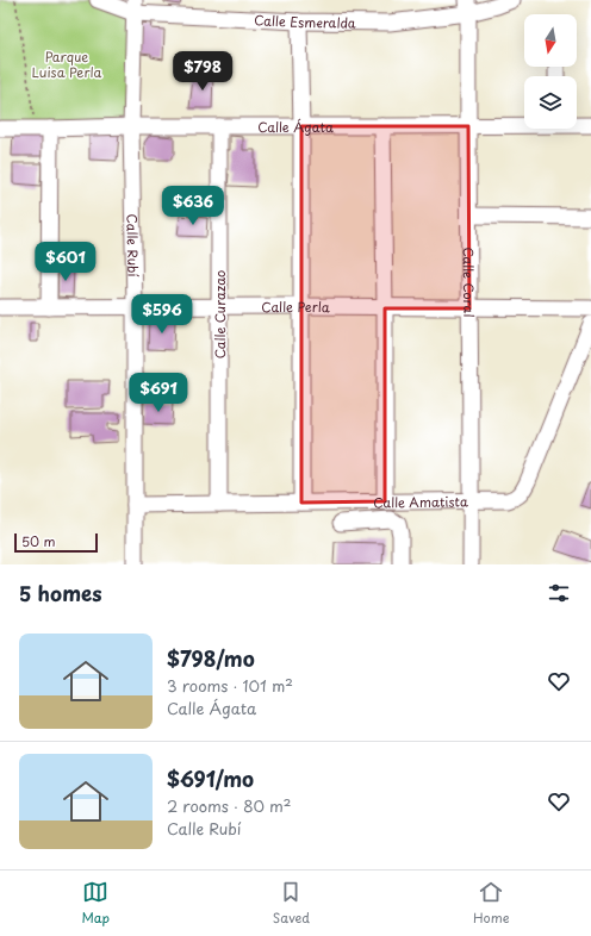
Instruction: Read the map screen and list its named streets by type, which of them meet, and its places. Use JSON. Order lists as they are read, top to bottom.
{
  "streets": {
    "street": [
      "Calle Esmeralda",
      "Calle Ágata",
      "Calle Rubí",
      "Calle Coral",
      "Calle Perla",
      "Calle Curazao",
      "Calle Amatista"
    ]
  },
  "crossings": [
    ["Calle Esmeralda", "Calle Rubí"],
    ["Calle Esmeralda", "Calle Coral"],
    ["Calle Ágata", "Calle Rubí"],
    ["Calle Ágata", "Calle Coral"],
    ["Calle Ágata", "Calle Curazao"],
    ["Calle Rubí", "Calle Perla"],
    ["Calle Rubí", "Calle Amatista"],
    ["Calle Coral", "Calle Perla"],
    ["Calle Coral", "Calle Amatista"],
    ["Calle Perla", "Calle Curazao"],
    ["Calle Curazao", "Calle Amatista"]
  ],
  "parks": ["Parque Luisa Perla"],
  "scale_bar": "50 m",
  "north": "bottom",
  "page": {
    "price": [
      "$798",
      "$636",
      "$601",
      "$596",
      "$691"
    ],
    "scale": "50 m",
    "heading": "5 homes",
    "list": [
      {
        "name": "$798/mo",
        "note": "3 rooms · 101 m² · Calle Ágata"
      },
      {
        "name": "$691/mo",
        "note": "2 rooms · 80 m² · Calle Rubí"
      }
    ],
    "tabs": ["Map", "Saved", "Home"]
  }
}
